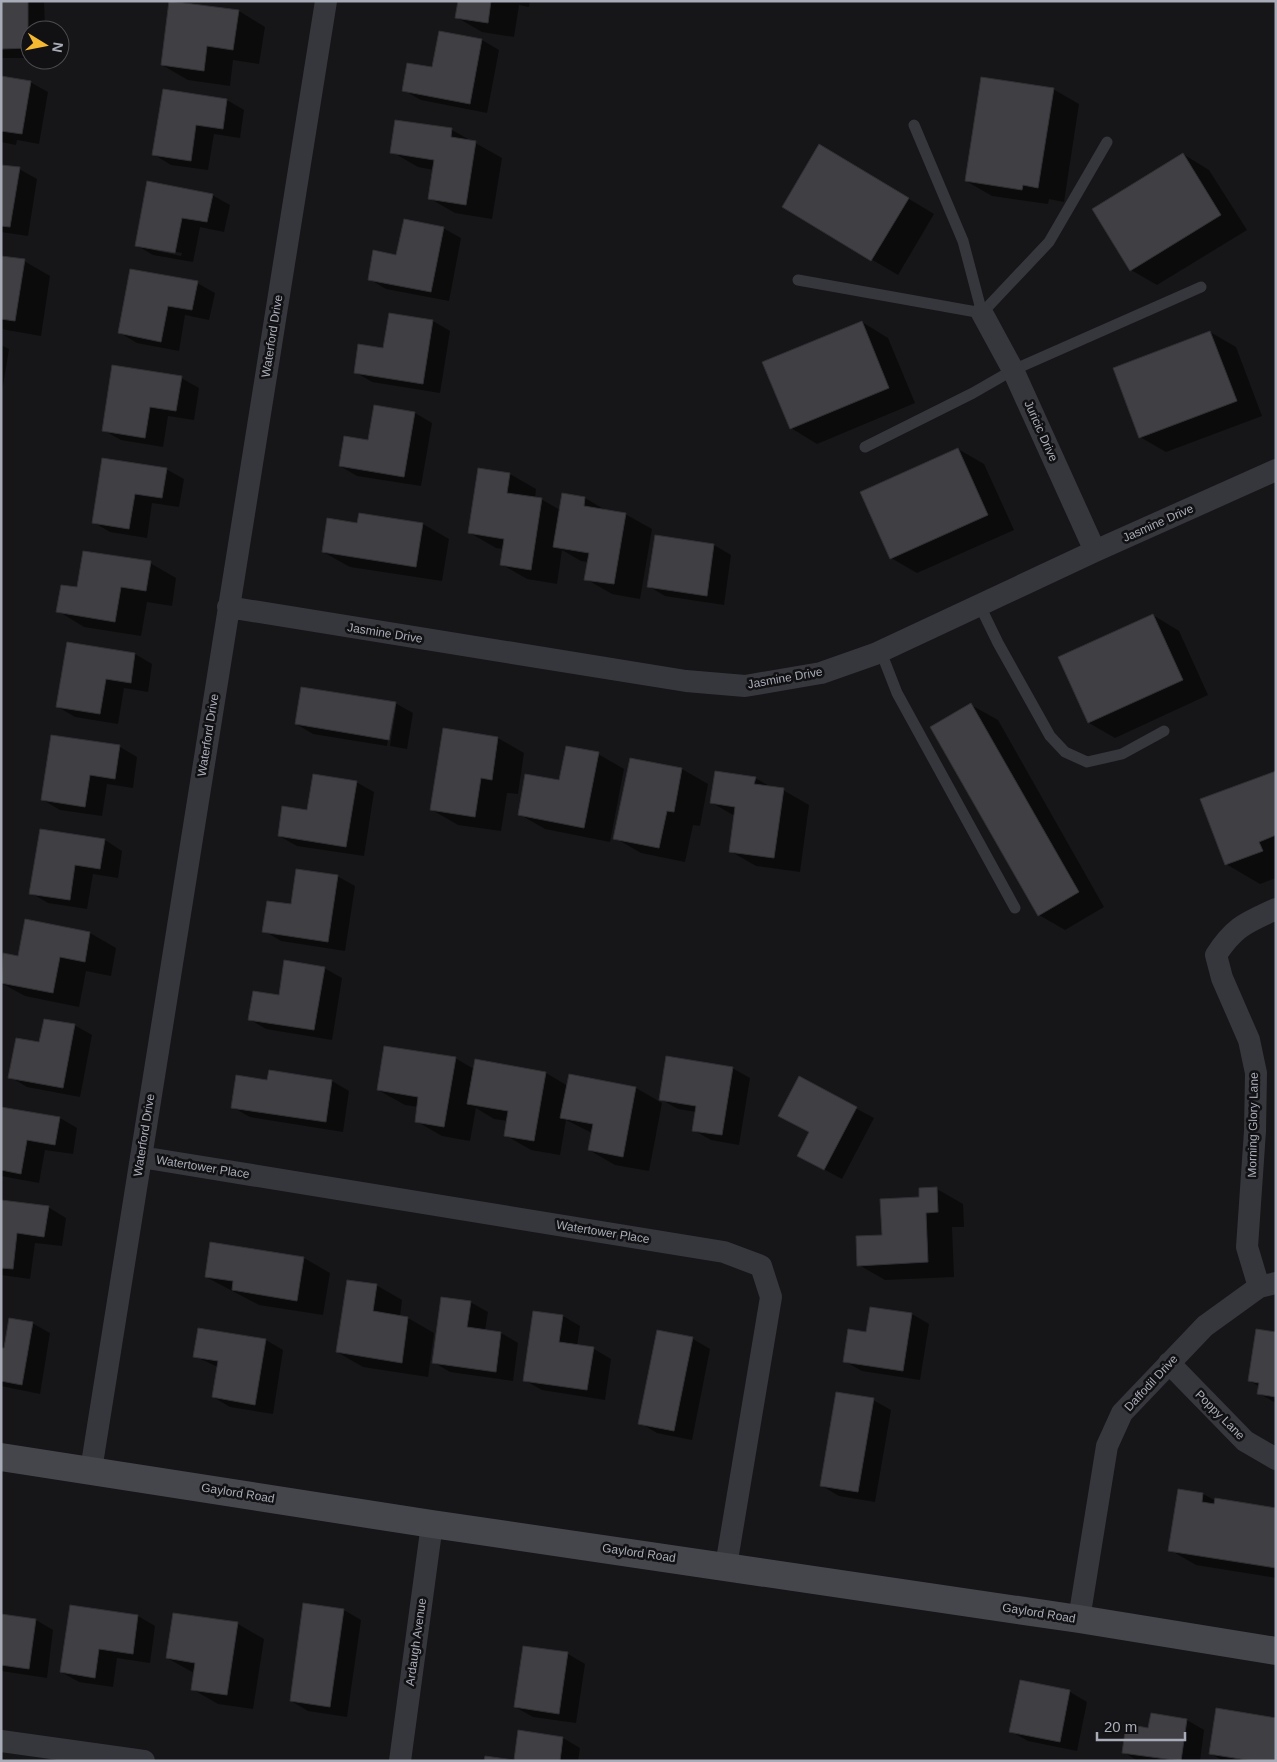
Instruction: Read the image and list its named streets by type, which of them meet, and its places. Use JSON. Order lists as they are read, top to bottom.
{
  "streets": {
    "street": [
      "Waterford Drive",
      "Juricic Drive",
      "Jasmine Drive",
      "Morning Glory Lane",
      "Watertower Place",
      "Daffodil Drive",
      "Poppy Lane",
      "Gaylord Road",
      "Ardaugh Avenue"
    ]
  },
  "crossings": [
    ["Waterford Drive", "Jasmine Drive"],
    ["Waterford Drive", "Watertower Place"],
    ["Waterford Drive", "Gaylord Road"],
    ["Juricic Drive", "Jasmine Drive"],
    ["Morning Glory Lane", "Daffodil Drive"],
    ["Watertower Place", "Gaylord Road"],
    ["Daffodil Drive", "Poppy Lane"],
    ["Daffodil Drive", "Gaylord Road"],
    ["Gaylord Road", "Ardaugh Avenue"]
  ],
  "scale_bar": "20 m",
  "north": "right"
}
